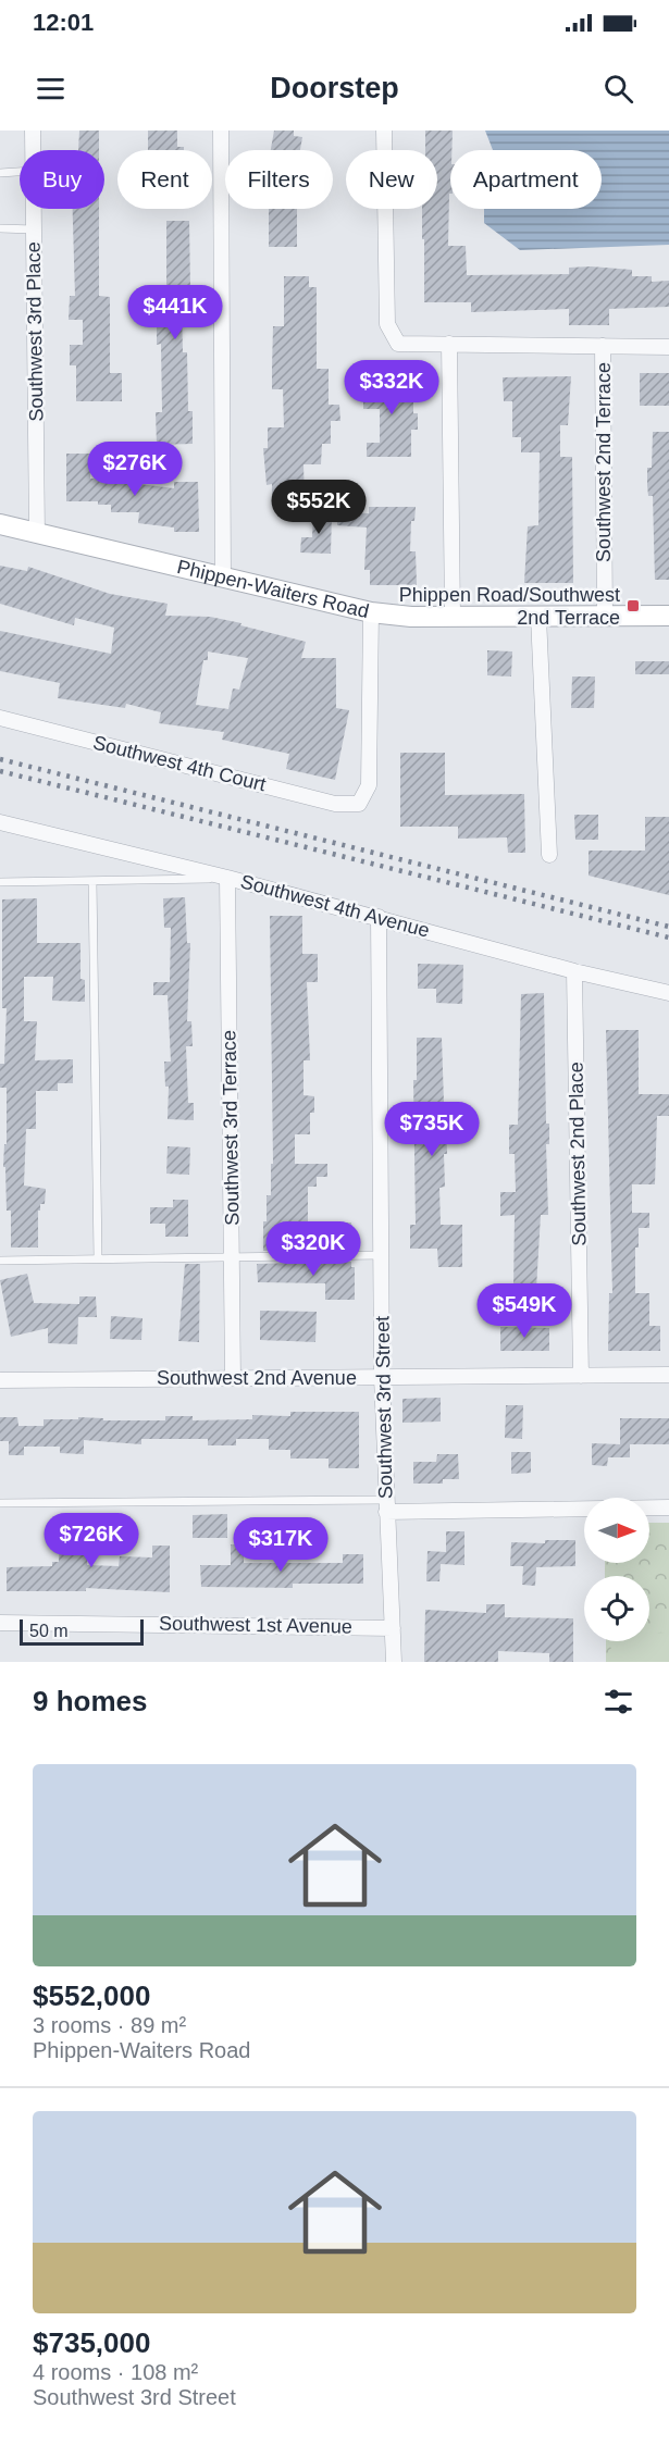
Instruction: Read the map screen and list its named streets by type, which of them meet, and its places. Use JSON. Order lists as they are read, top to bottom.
{
  "streets": {
    "street": [
      "Southwest 3rd Place",
      "Southwest 2nd Terrace",
      "Phippen-Waiters Road",
      "Southwest 4th Court",
      "Southwest 4th Avenue",
      "Southwest 3rd Terrace",
      "Southwest 2nd Place",
      "Southwest 2nd Avenue",
      "Southwest 3rd Street",
      "Southwest 1st Avenue"
    ]
  },
  "crossings": [
    ["Southwest 3rd Place", "Phippen-Waiters Road"],
    ["Southwest 2nd Terrace", "Phippen-Waiters Road"],
    ["Phippen-Waiters Road", "Southwest 4th Court"],
    ["Southwest 4th Avenue", "Southwest 3rd Terrace"],
    ["Southwest 4th Avenue", "Southwest 2nd Place"],
    ["Southwest 4th Avenue", "Southwest 3rd Street"],
    ["Southwest 3rd Terrace", "Southwest 2nd Avenue"],
    ["Southwest 2nd Place", "Southwest 2nd Avenue"],
    ["Southwest 2nd Avenue", "Southwest 3rd Street"],
    ["Southwest 3rd Street", "Southwest 1st Avenue"]
  ],
  "places": {
    "transit": ["Phippen Road/Southwest 2nd Terrace"]
  },
  "scale_bar": "50 m",
  "north": "right",
  "page": {
    "status": "12:01",
    "header": "Doorstep",
    "chip": [
      "Buy",
      "Rent",
      "Filters",
      "New",
      "Apartment"
    ],
    "price": [
      "$441K",
      "$332K",
      "$276K",
      "$552K",
      "$735K",
      "$320K",
      "$549K",
      "$726K",
      "$317K"
    ],
    "scale": "50 m",
    "heading": "9 homes",
    "list": [
      {
        "name": "$552,000",
        "note": "3 rooms · 89 m² · Phippen-Waiters Road"
      },
      {
        "name": "$735,000",
        "note": "4 rooms · 108 m² · Southwest 3rd Street"
      }
    ]
  }
}
